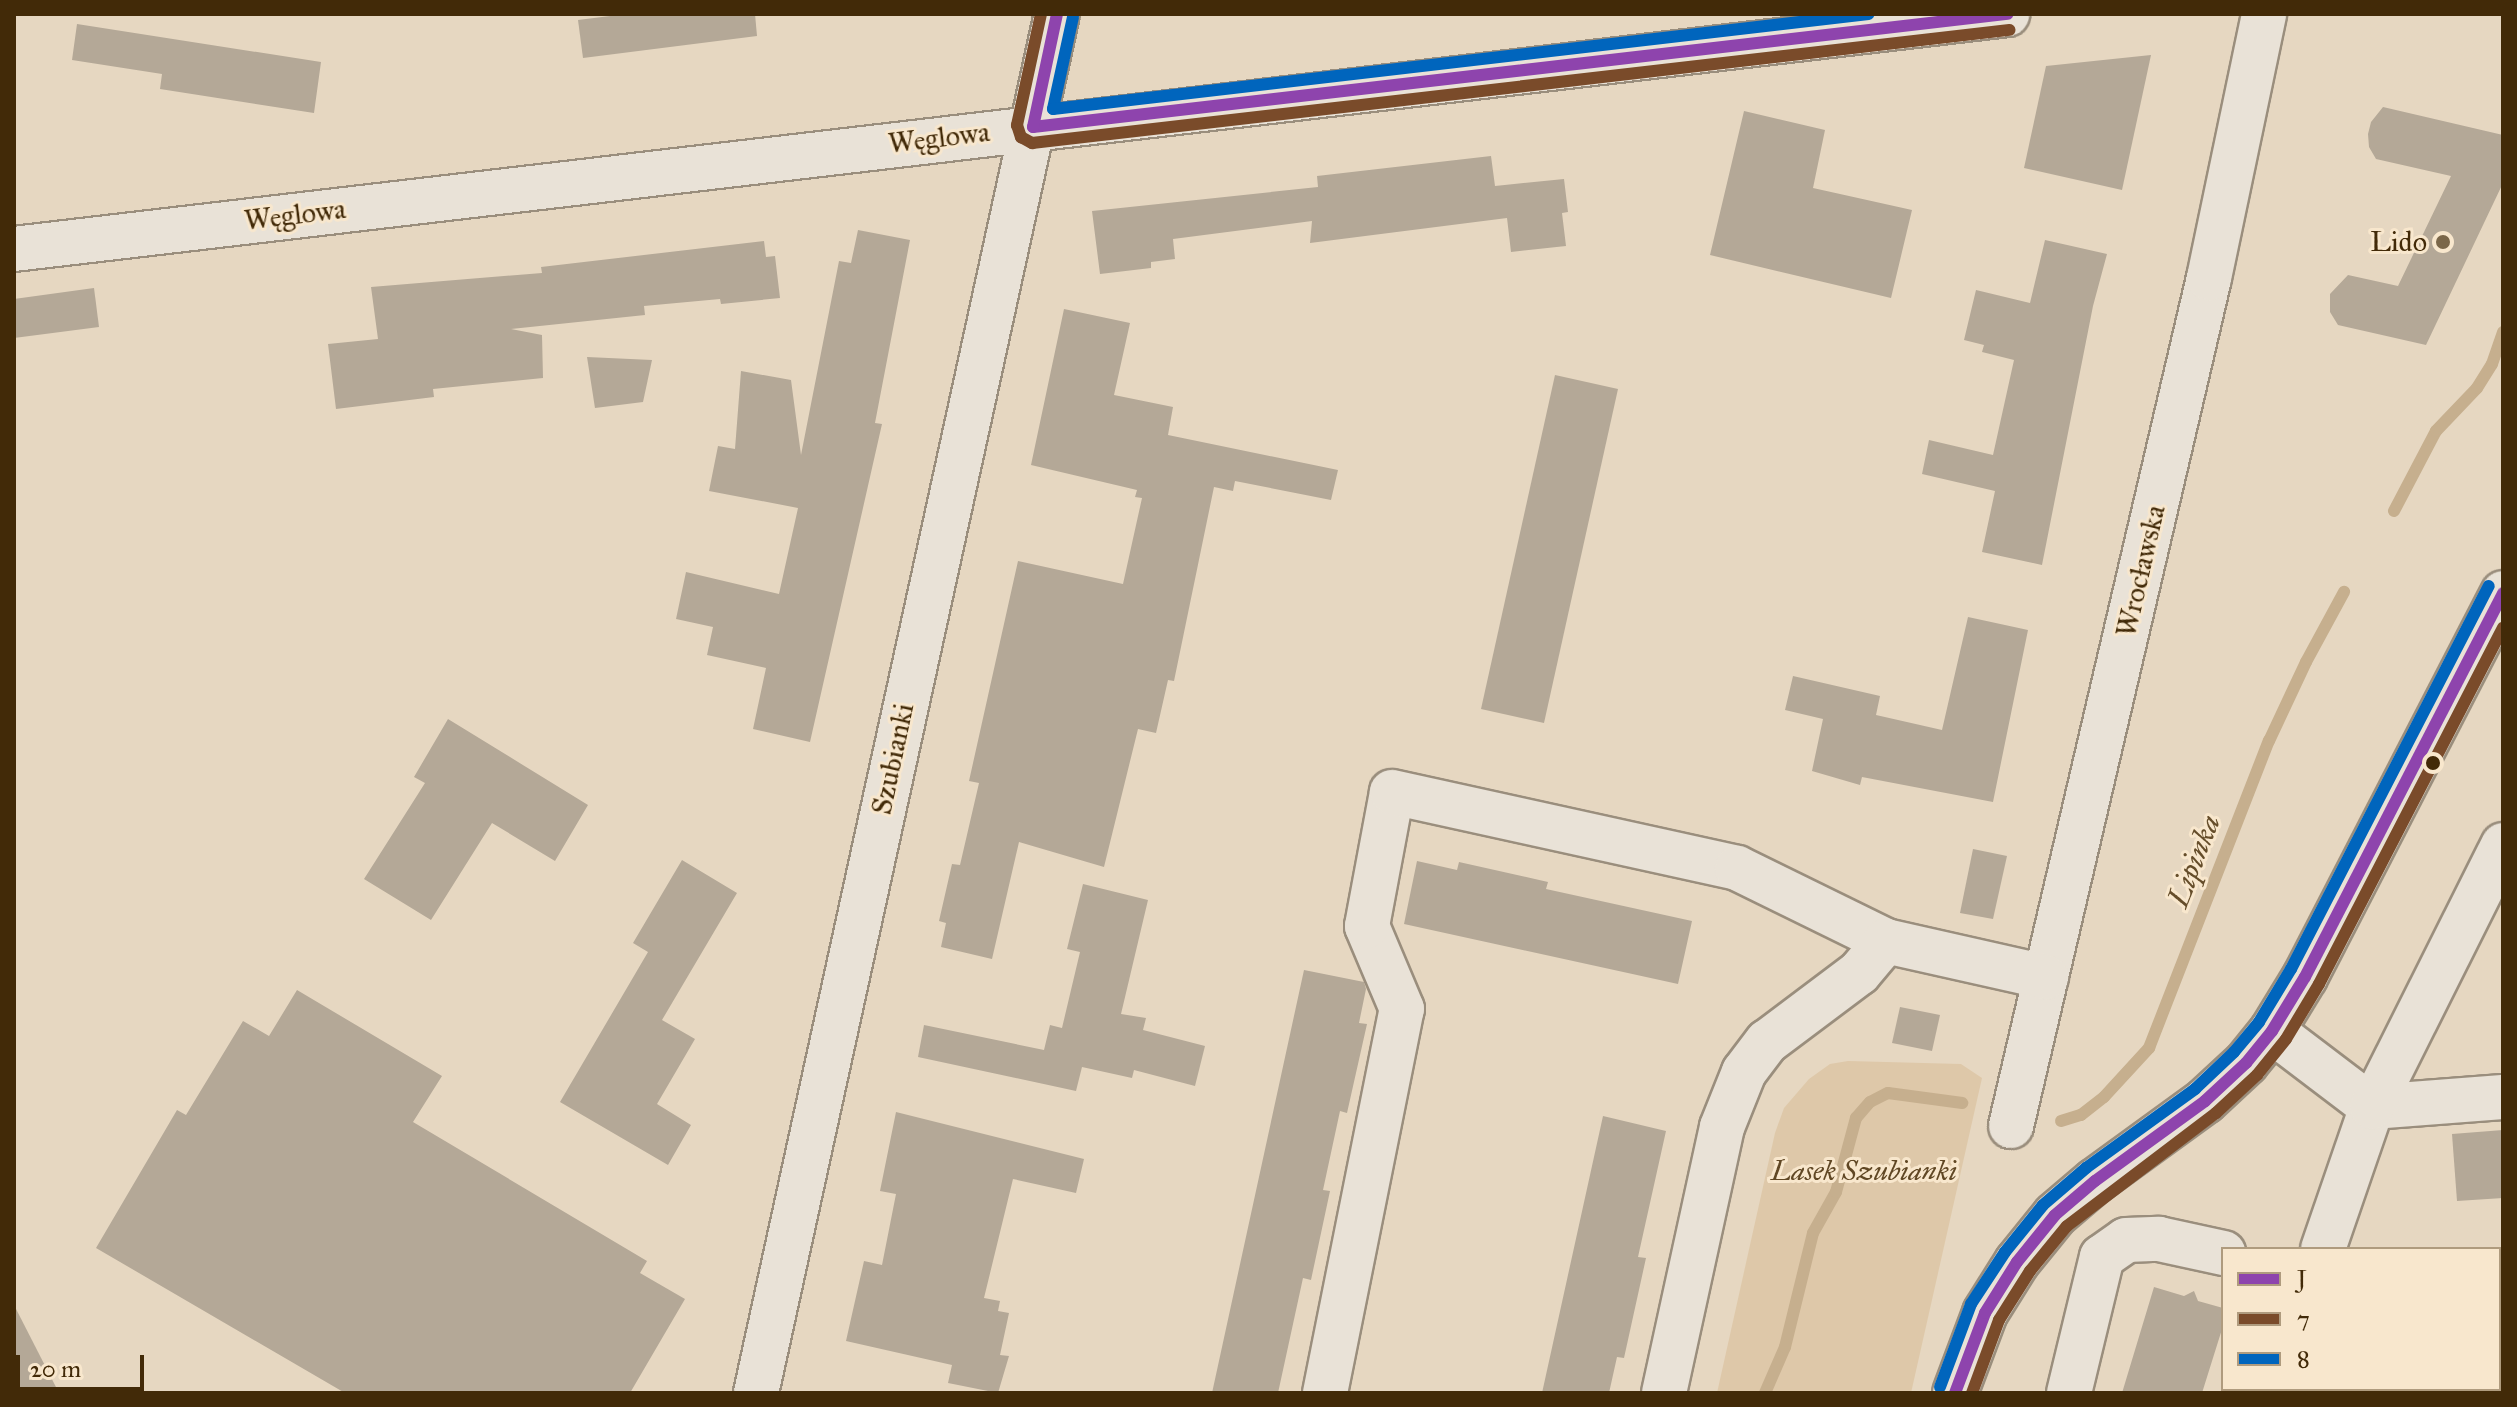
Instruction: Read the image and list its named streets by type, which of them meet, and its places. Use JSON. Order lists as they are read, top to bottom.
{
  "streets": {
    "street": ["Węglowa", "Wrocławska", "Szubianki"]
  },
  "crossings": [
    ["Węglowa", "Szubianki"]
  ],
  "water": ["Lipinka"],
  "parks": ["Lasek Szubianki"],
  "places": ["Lido"],
  "lines": ["transit line J", "transit line 7", "transit line 8"],
  "legend": ["J", "7", "8"],
  "scale_bar": "20 m"
}
